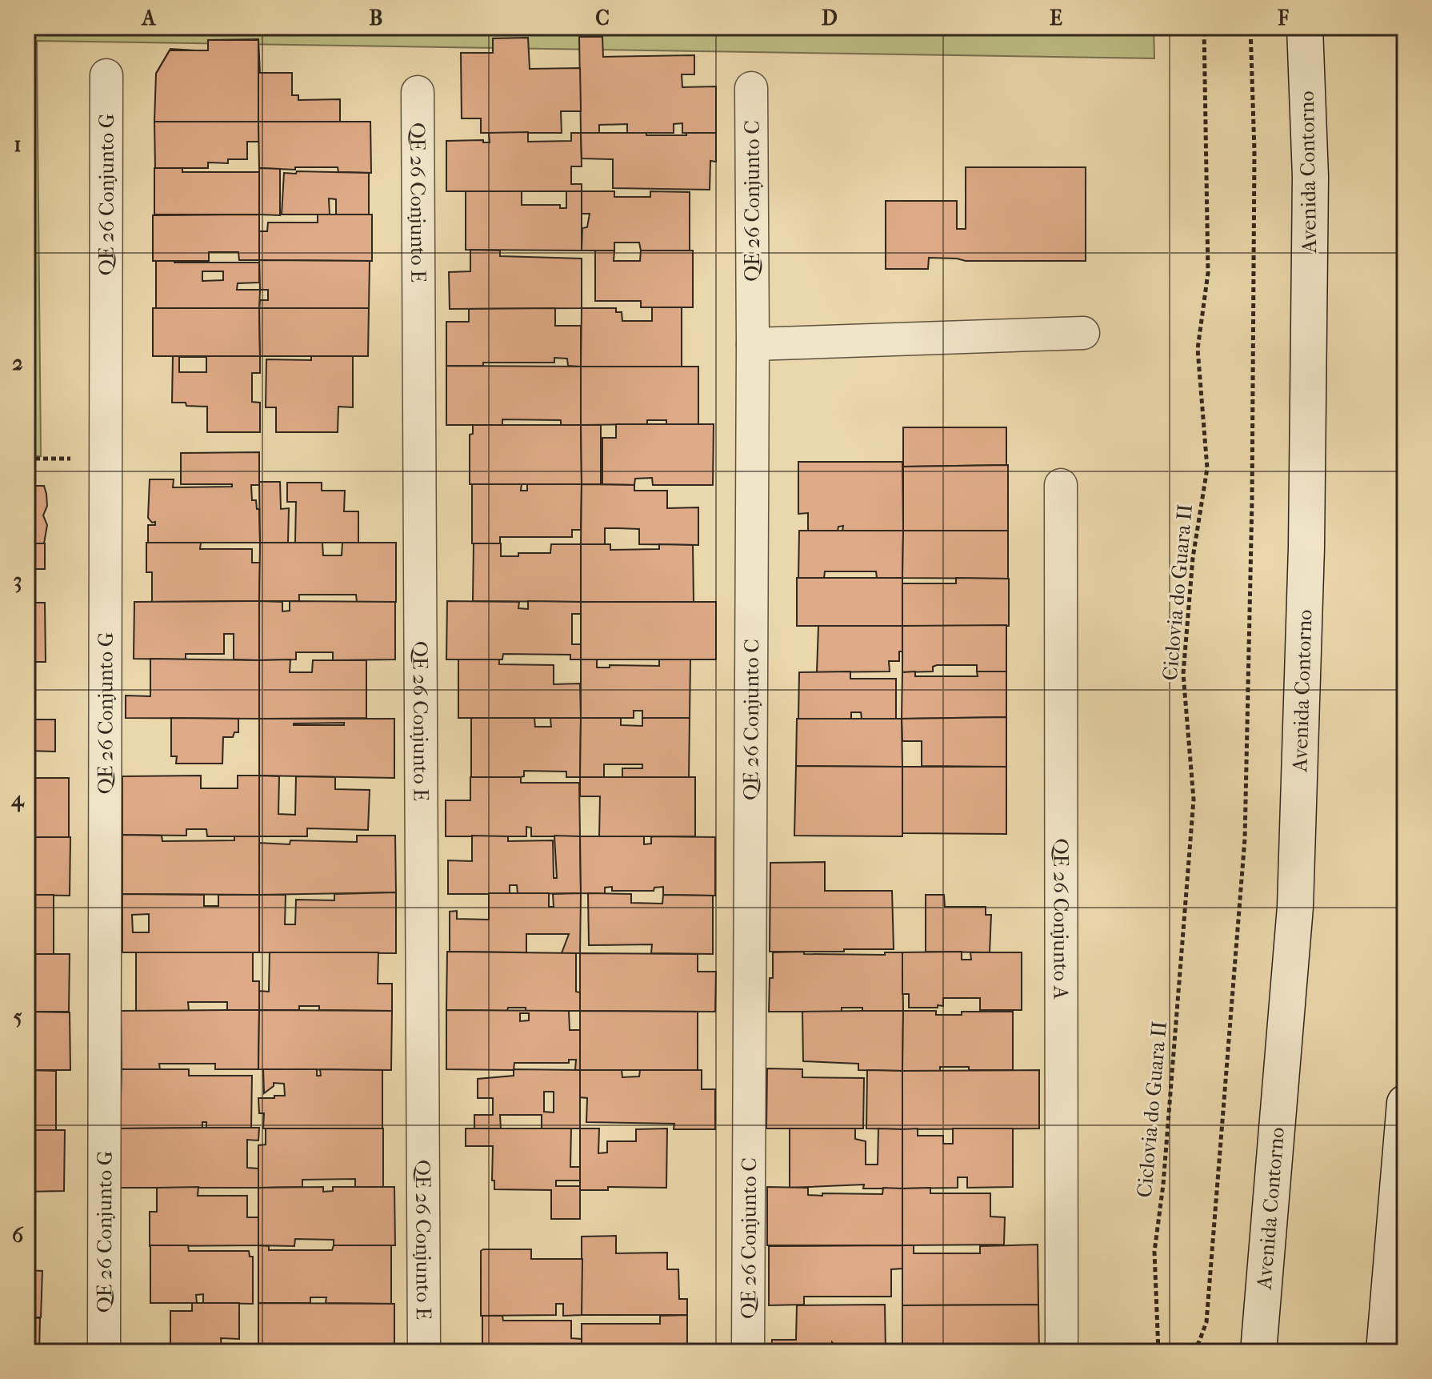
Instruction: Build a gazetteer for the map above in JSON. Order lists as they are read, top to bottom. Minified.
{"streets":{"main road":["Avenida Contorno"],"street":["QE 26 Conjunto G","QE 26 Conjunto C","QE 26 Conjunto E","QE 26 Conjunto A"],"path":["Ciclovia do Guara II"]},"grid":{"columns":["A","B","C","D","E","F"],"rows":["1","2","3","4","5","6"]}}
